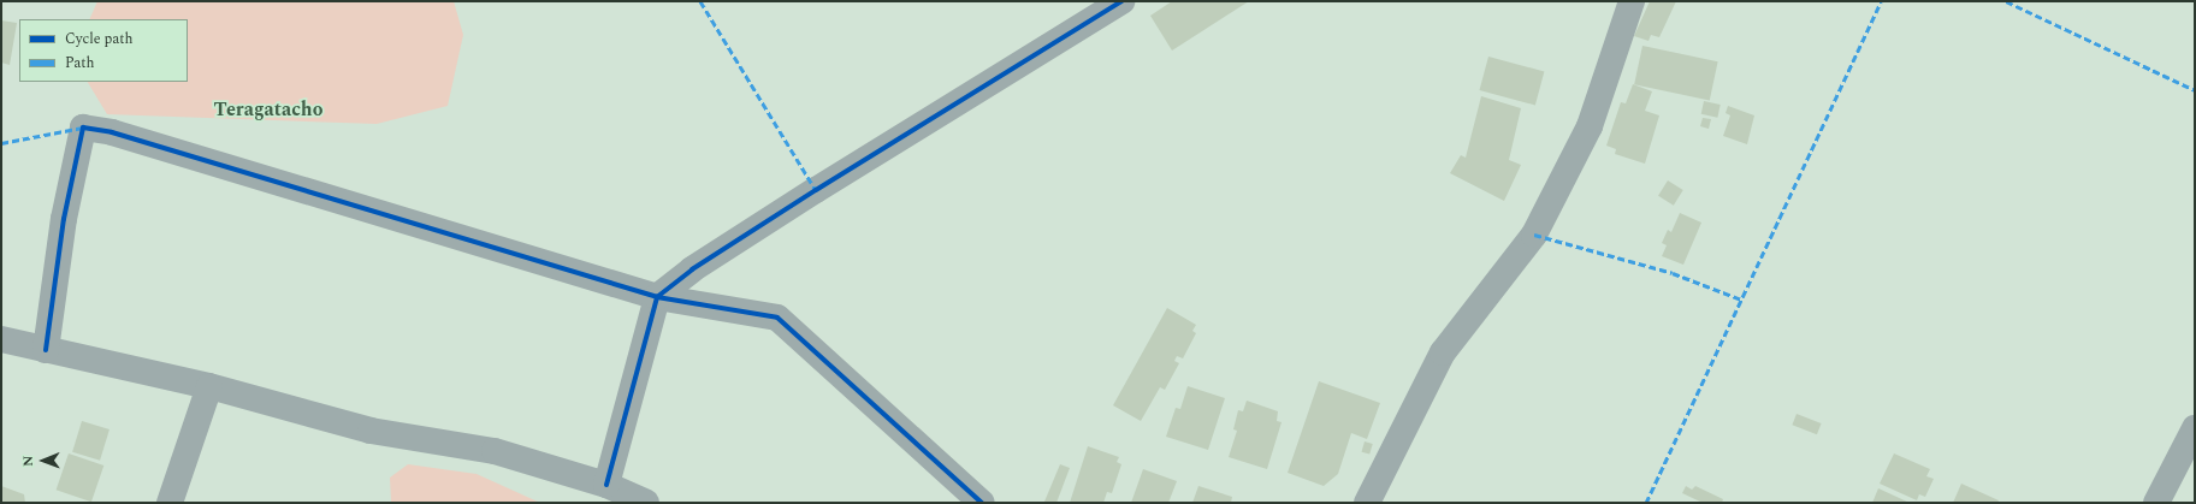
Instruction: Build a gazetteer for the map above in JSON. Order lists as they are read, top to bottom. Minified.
{"districts":["Teragatacho"],"legend":["Cycle path","Path"],"north":"left"}
